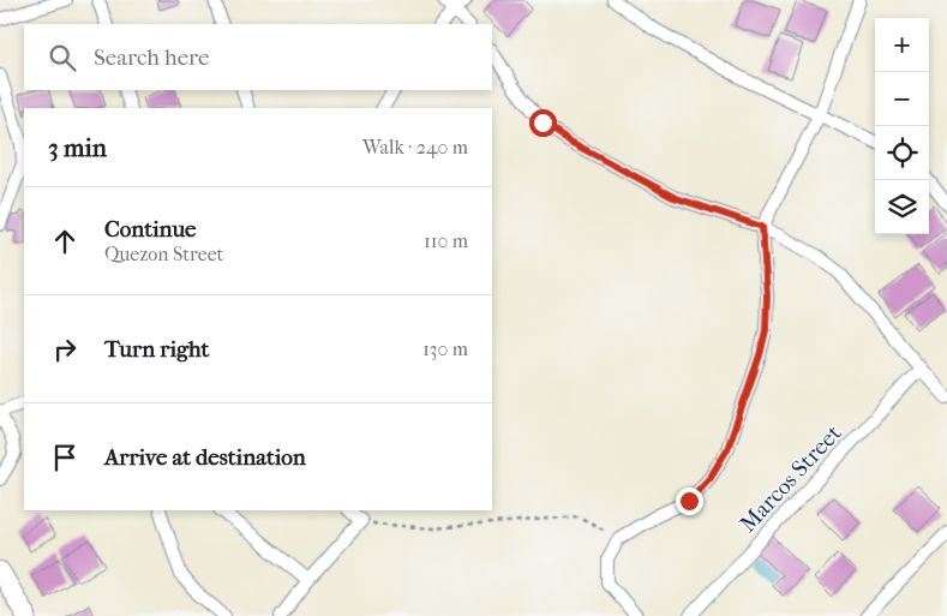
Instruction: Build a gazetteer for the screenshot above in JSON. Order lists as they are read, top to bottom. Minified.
{"streets":{"street":["Marcos Street"]},"page":{"map_buttons":["+","−"],"search":"Search here","heading":["3 min","Walk · 240 m"],"list":[["Continue","Quezon Street","110 m"],["Turn right","130 m"],"Arrive at destination"]}}
